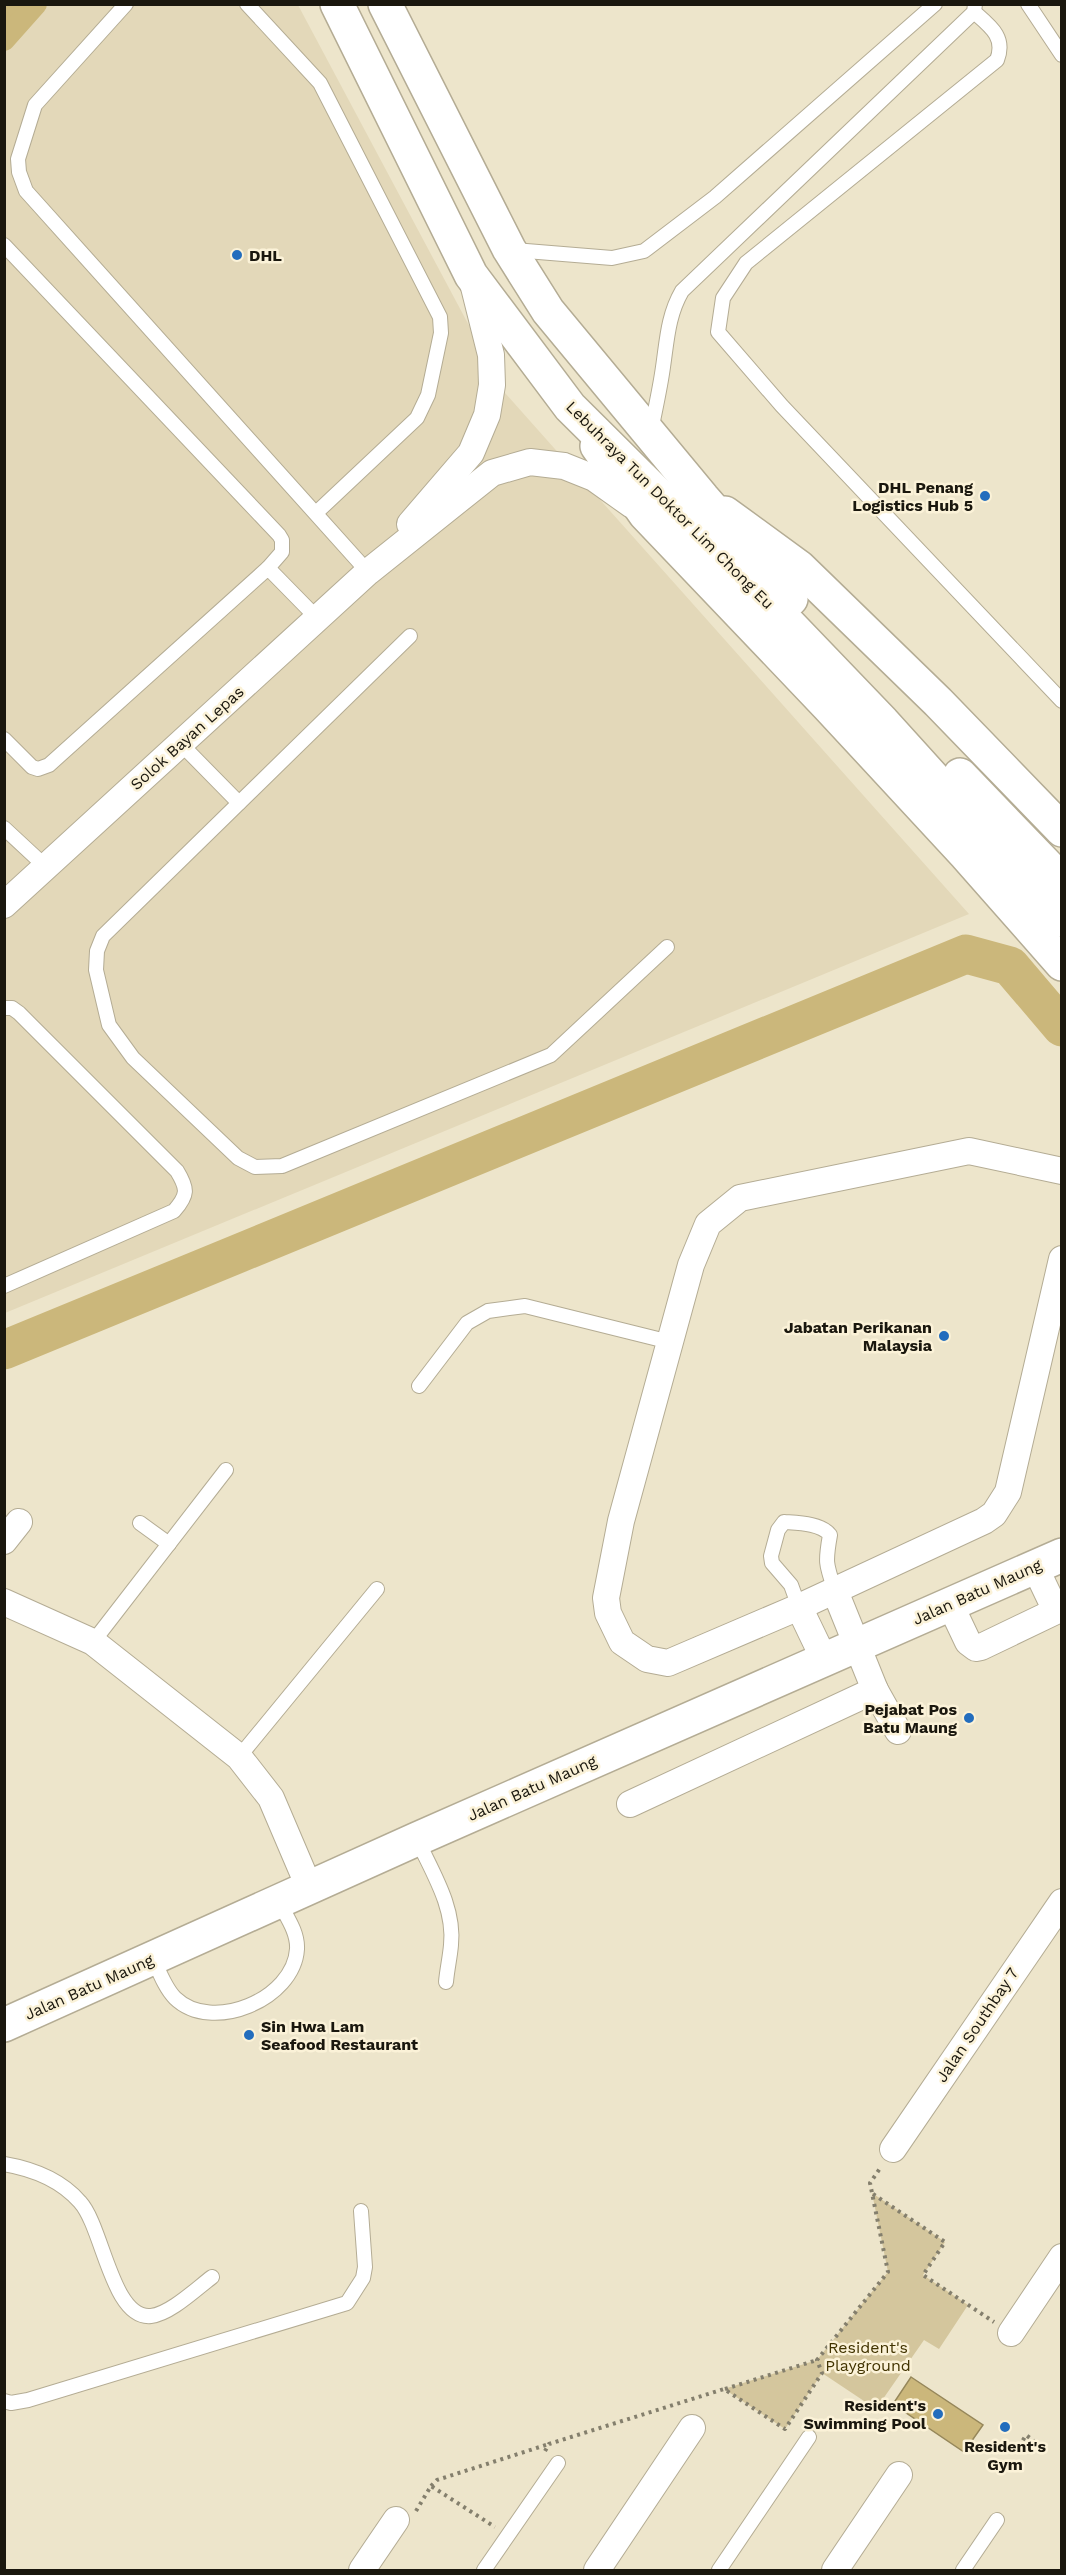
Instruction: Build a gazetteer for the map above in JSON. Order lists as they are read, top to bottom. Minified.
{"streets":{"main road":["Lebuhraya Tun Doktor Lim Chong Eu","Jalan Batu Maung"],"street":["Solok Bayan Lepas","Jalan Southbay 7"]},"crossings":[["Lebuhraya Tun Doktor Lim Chong Eu","Solok Bayan Lepas"]],"parks":["Resident's Playground"],"places":["DHL","DHL Penang Logistics Hub 5","Jabatan Perikanan Malaysia","Pejabat Pos Batu Maung","Sin Hwa Lam Seafood Restaurant","Resident's Swimming Pool","Resident's Gym"]}
